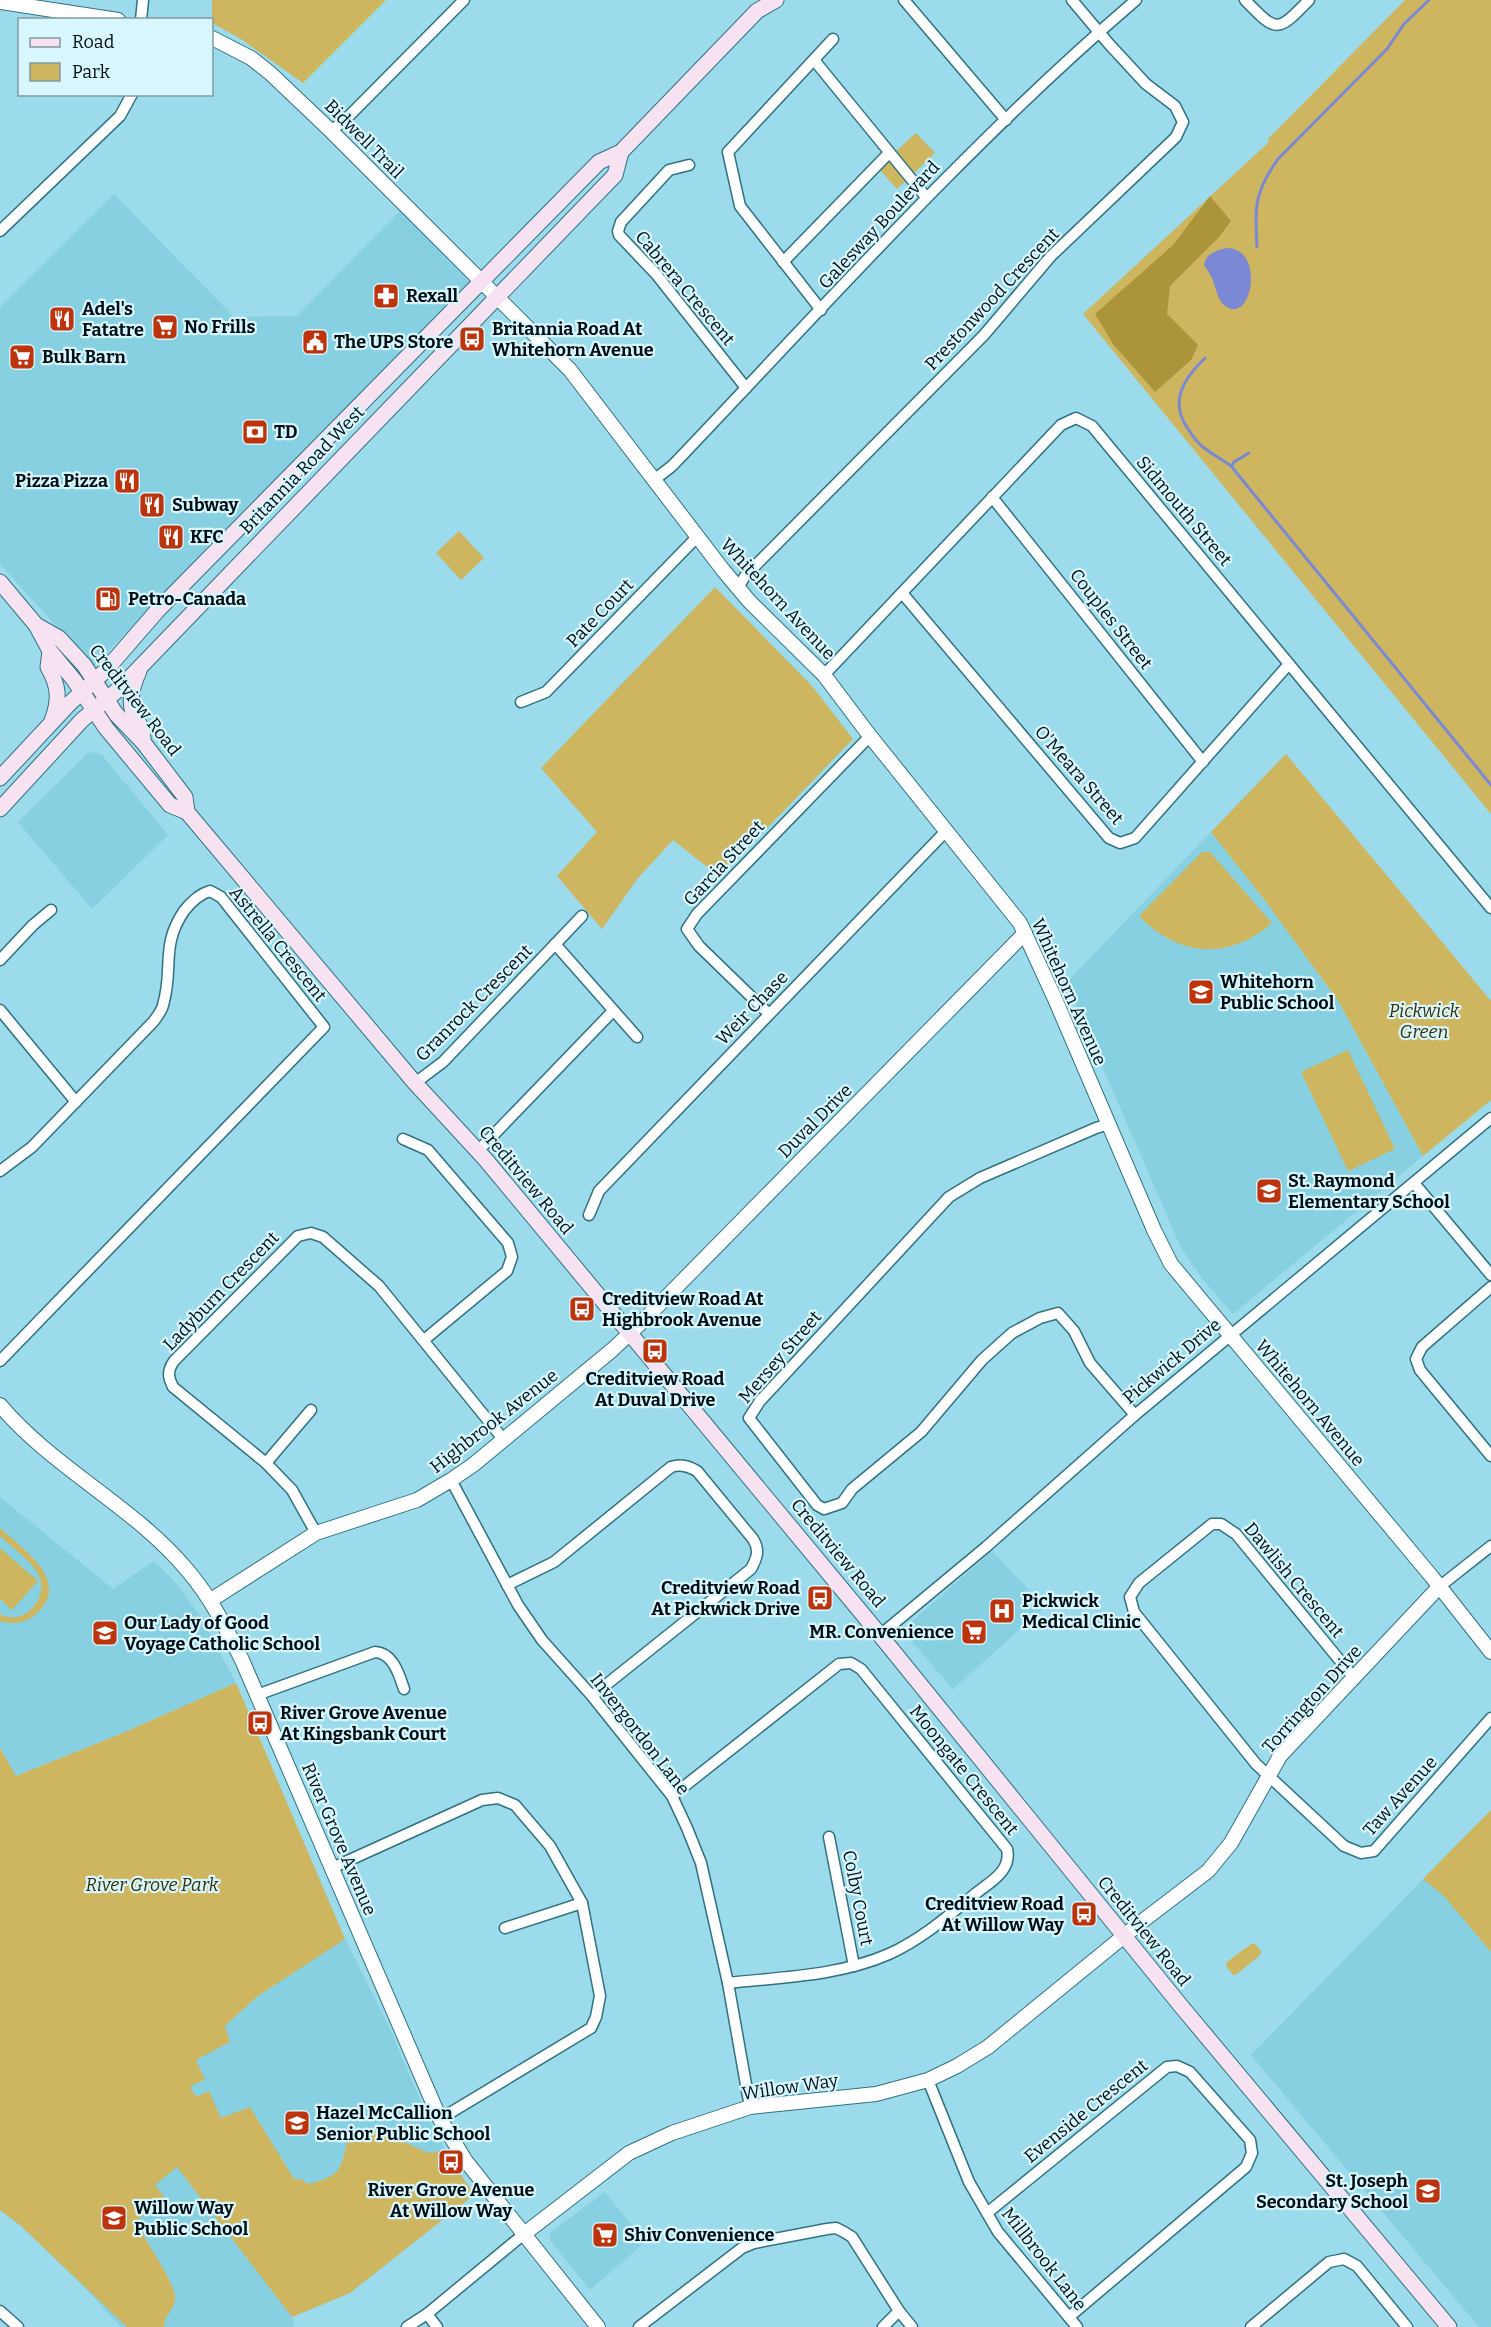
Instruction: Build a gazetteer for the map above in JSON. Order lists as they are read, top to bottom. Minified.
{"streets":{"main road":["Britannia Road West","Creditview Road"],"street":["Bidwell Trail","Galesway Boulevard","Cabrera Crescent","Prestonwood Crescent","Sidmouth Street","Whitehorn Avenue","Pate Court","Couples Street","O'Meara Street","Garcia Street","Astrella Crescent","Granrock Crescent","Weir Chase","Duval Drive","Ladyburn Crescent","Mersey Street","Pickwick Drive","Highbrook Avenue","Dawlish Crescent","Torrington Drive","Invergordon Lane","Moongate Crescent","Taw Avenue","River Grove Avenue","Colby Court","Willow Way","Evenside Crescent","Millbrook Lane"]},"crossings":[["Bidwell Trail","Britannia Road West"],["Bidwell Trail","Whitehorn Avenue"],["Galesway Boulevard","Cabrera Crescent"],["Galesway Boulevard","Prestonwood Crescent"],["Galesway Boulevard","Whitehorn Avenue"],["Prestonwood Crescent","Whitehorn Avenue"],["Britannia Road West","Whitehorn Avenue"],["Britannia Road West","Creditview Road"],["Sidmouth Street","Whitehorn Avenue"],["Sidmouth Street","Couples Street"],["Sidmouth Street","O'Meara Street"],["Whitehorn Avenue","Pate Court"],["Whitehorn Avenue","Garcia Street"],["Whitehorn Avenue","Weir Chase"],["Whitehorn Avenue","Duval Drive"],["Whitehorn Avenue","Mersey Street"],["Whitehorn Avenue","Pickwick Drive"],["Whitehorn Avenue","Torrington Drive"],["Couples Street","O'Meara Street"],["Creditview Road","Granrock Crescent"],["Creditview Road","Duval Drive"],["Creditview Road","Pickwick Drive"],["Creditview Road","Highbrook Avenue"],["Creditview Road","Torrington Drive"],["Creditview Road","Willow Way"],["Garcia Street","Weir Chase"],["Duval Drive","Highbrook Avenue"],["Ladyburn Crescent","Highbrook Avenue"],["Mersey Street","Pickwick Drive"],["Highbrook Avenue","Invergordon Lane"],["Highbrook Avenue","River Grove Avenue"],["Dawlish Crescent","Torrington Drive"],["Dawlish Crescent","Taw Avenue"],["Torrington Drive","Taw Avenue"],["Torrington Drive","Willow Way"],["Invergordon Lane","Moongate Crescent"],["Invergordon Lane","Willow Way"],["Moongate Crescent","Colby Court"],["River Grove Avenue","Willow Way"],["Willow Way","Millbrook Lane"],["Evenside Crescent","Millbrook Lane"]],"parks":["Pickwick Green","River Grove Park"],"places":{"pharmacy":["Rexall"],"restaurant":["Adel's Fatatre","Pizza Pizza","Subway","KFC"],"supermarket":["No Frills","Bulk Barn","MR. Convenience","Shiv Convenience"],"bus stop":["Britannia Road At Whitehorn Avenue","Creditview Road At Highbrook Avenue","Creditview Road At Duval Drive","Creditview Road At Pickwick Drive","River Grove Avenue At Kingsbank Court","Creditview Road At Willow Way","River Grove Avenue At Willow Way"],"public building":["The UPS Store"],"bank":["TD"],"fuel station":["Petro-Canada"],"school or university":["Whitehorn Public School","St. Raymond Elementary School","Our Lady of Good Voyage Catholic School","Hazel McCallion Senior Public School","St. Joseph Secondary School","Willow Way Public School"],"hospital":["Pickwick Medical Clinic"]},"legend":["Road","Park"]}
